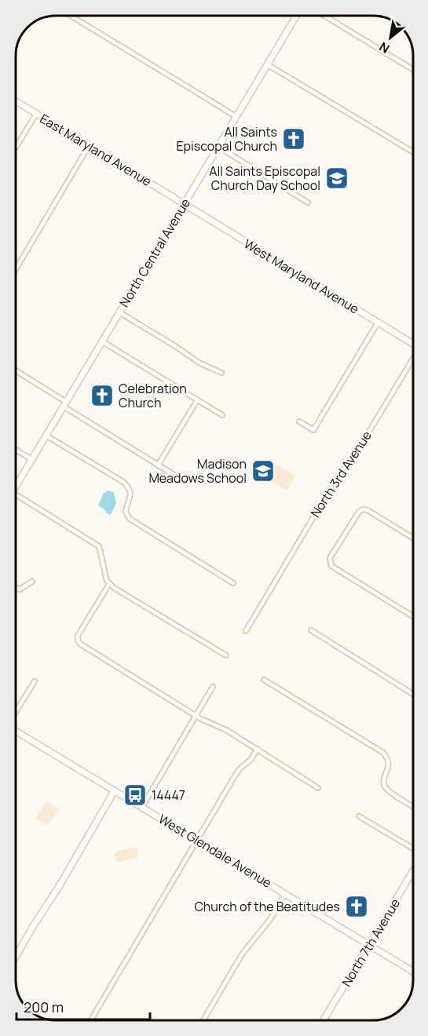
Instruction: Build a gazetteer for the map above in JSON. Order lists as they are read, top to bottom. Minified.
{"streets":{"main road":["East Maryland Avenue","North Central Avenue","West Maryland Avenue","West Glendale Avenue","North 7th Avenue"],"street":["North 3rd Avenue"]},"crossings":[["East Maryland Avenue","North Central Avenue"],["East Maryland Avenue","West Maryland Avenue"],["North Central Avenue","West Maryland Avenue"],["West Glendale Avenue","North 7th Avenue"]],"places":{"church":["All Saints Episcopal Church","Celebration Church","Church of the Beatitudes"],"school or university":["All Saints Episcopal Church Day School","Madison Meadows School"],"bus stop":["14447"]},"scale_bar":"200 m","north":"bottom left"}
